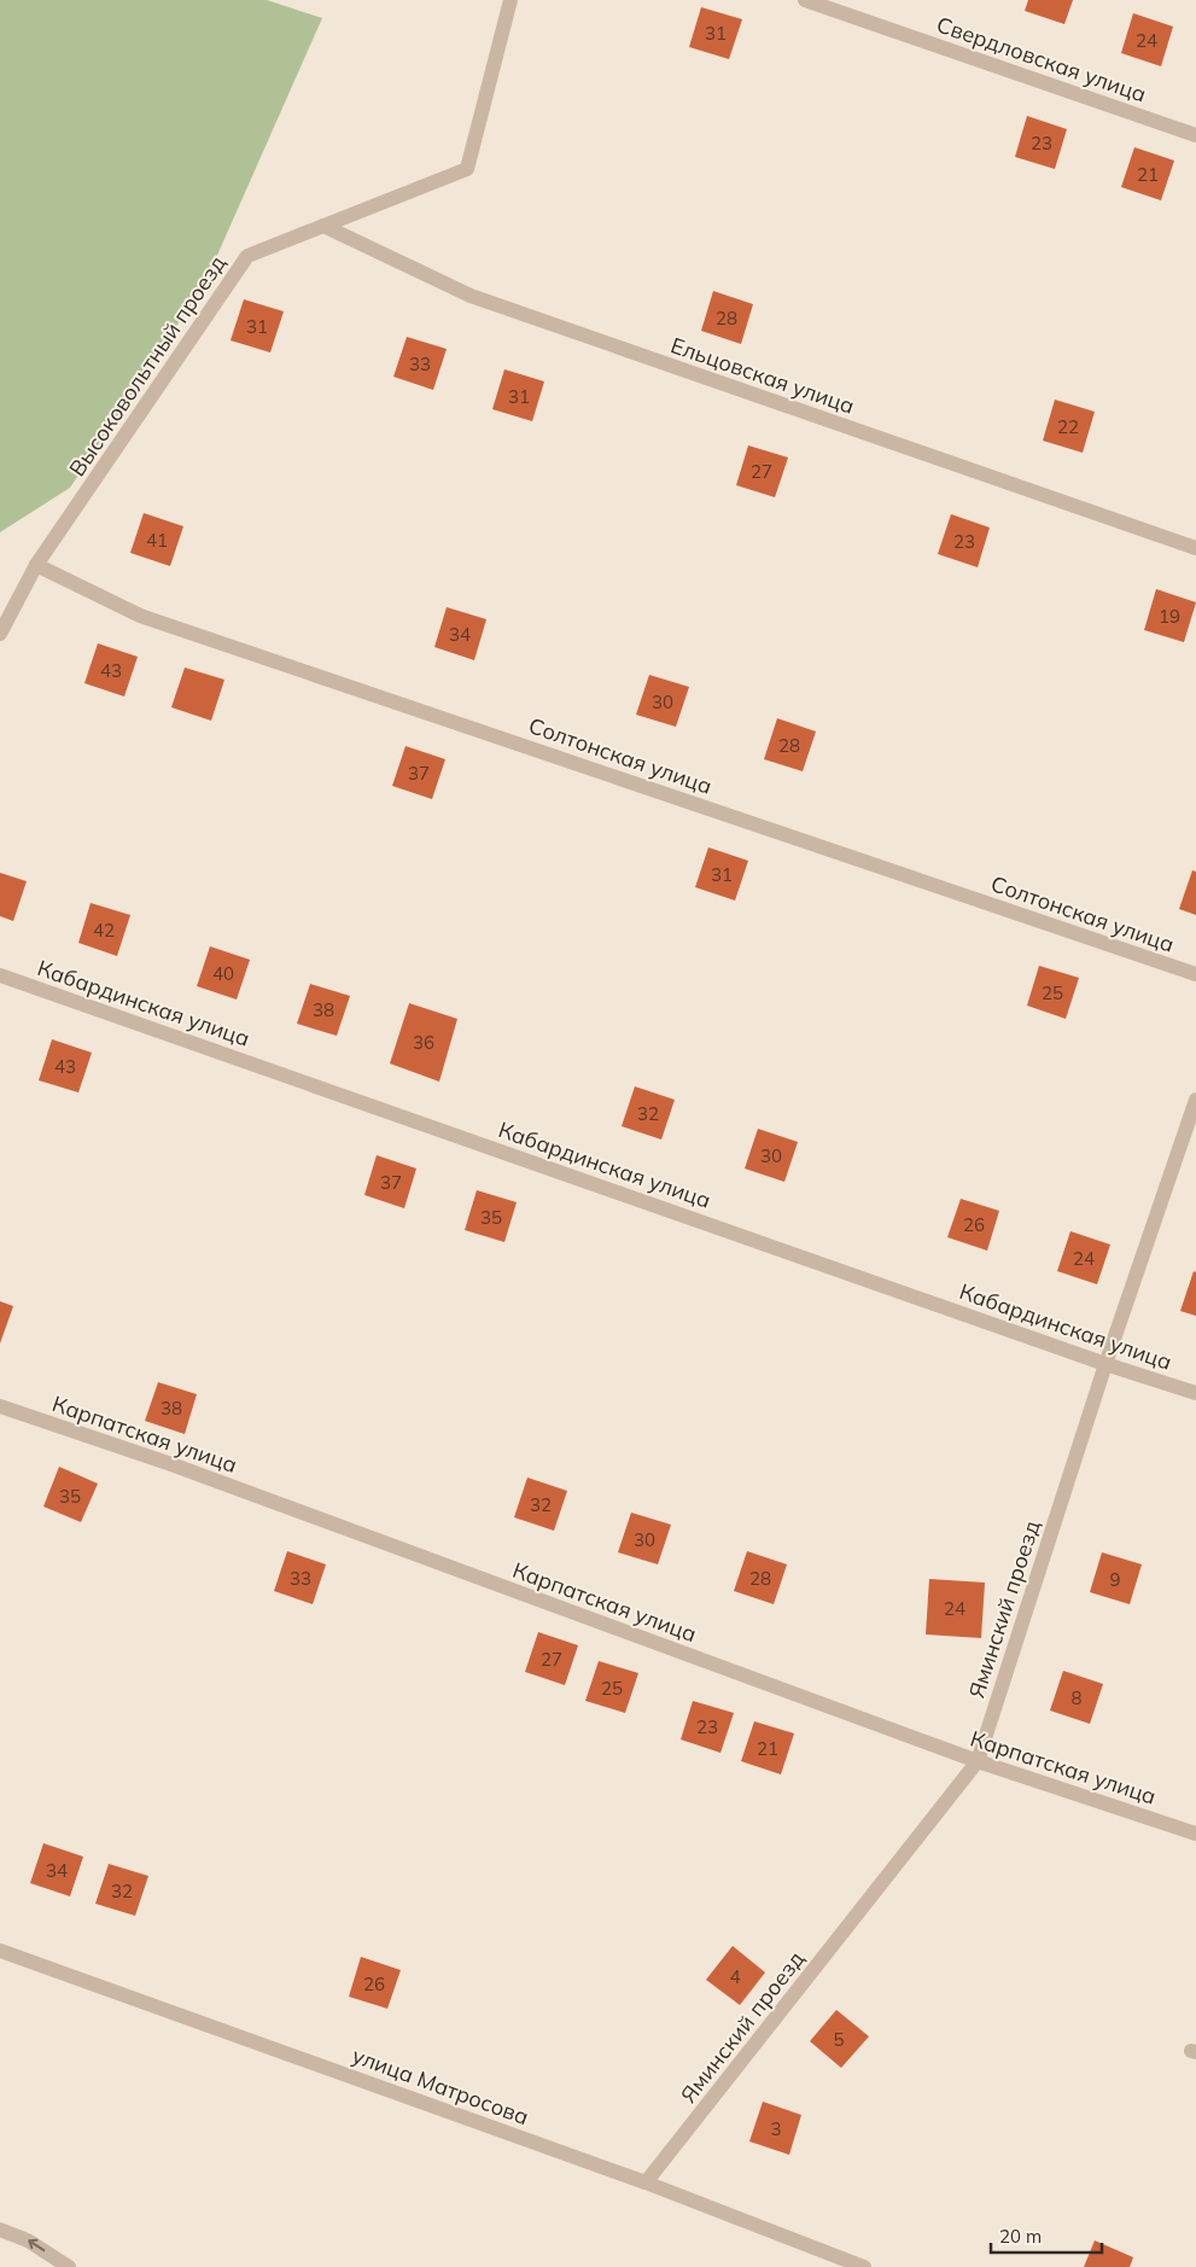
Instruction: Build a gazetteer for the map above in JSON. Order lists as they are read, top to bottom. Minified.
{"streets":{"street":["Свердловская улица","Высоковольтный проезд","Ельцовская улица","Солтонская улица","Кабардинская улица","Карпатская улица","Яминский проезд","улица Матросова"]},"crossings":[["Высоковольтный проезд","Ельцовская улица"],["Высоковольтный проезд","Солтонская улица"],["Кабардинская улица","Яминский проезд"],["Карпатская улица","Яминский проезд"],["Яминский проезд","улица Матросова"]],"house_numbers":["31","24","23","21","28","31","33","31","22","27","41","23","19","34","43","30","28","37","31","42","40","25","38","36","43","32","30","37","35","26","24","38","35","32","30","33","28","9","24","27","25","8","23","21","34","32","4","26","5","3"],"scale_bar":"20 m"}
